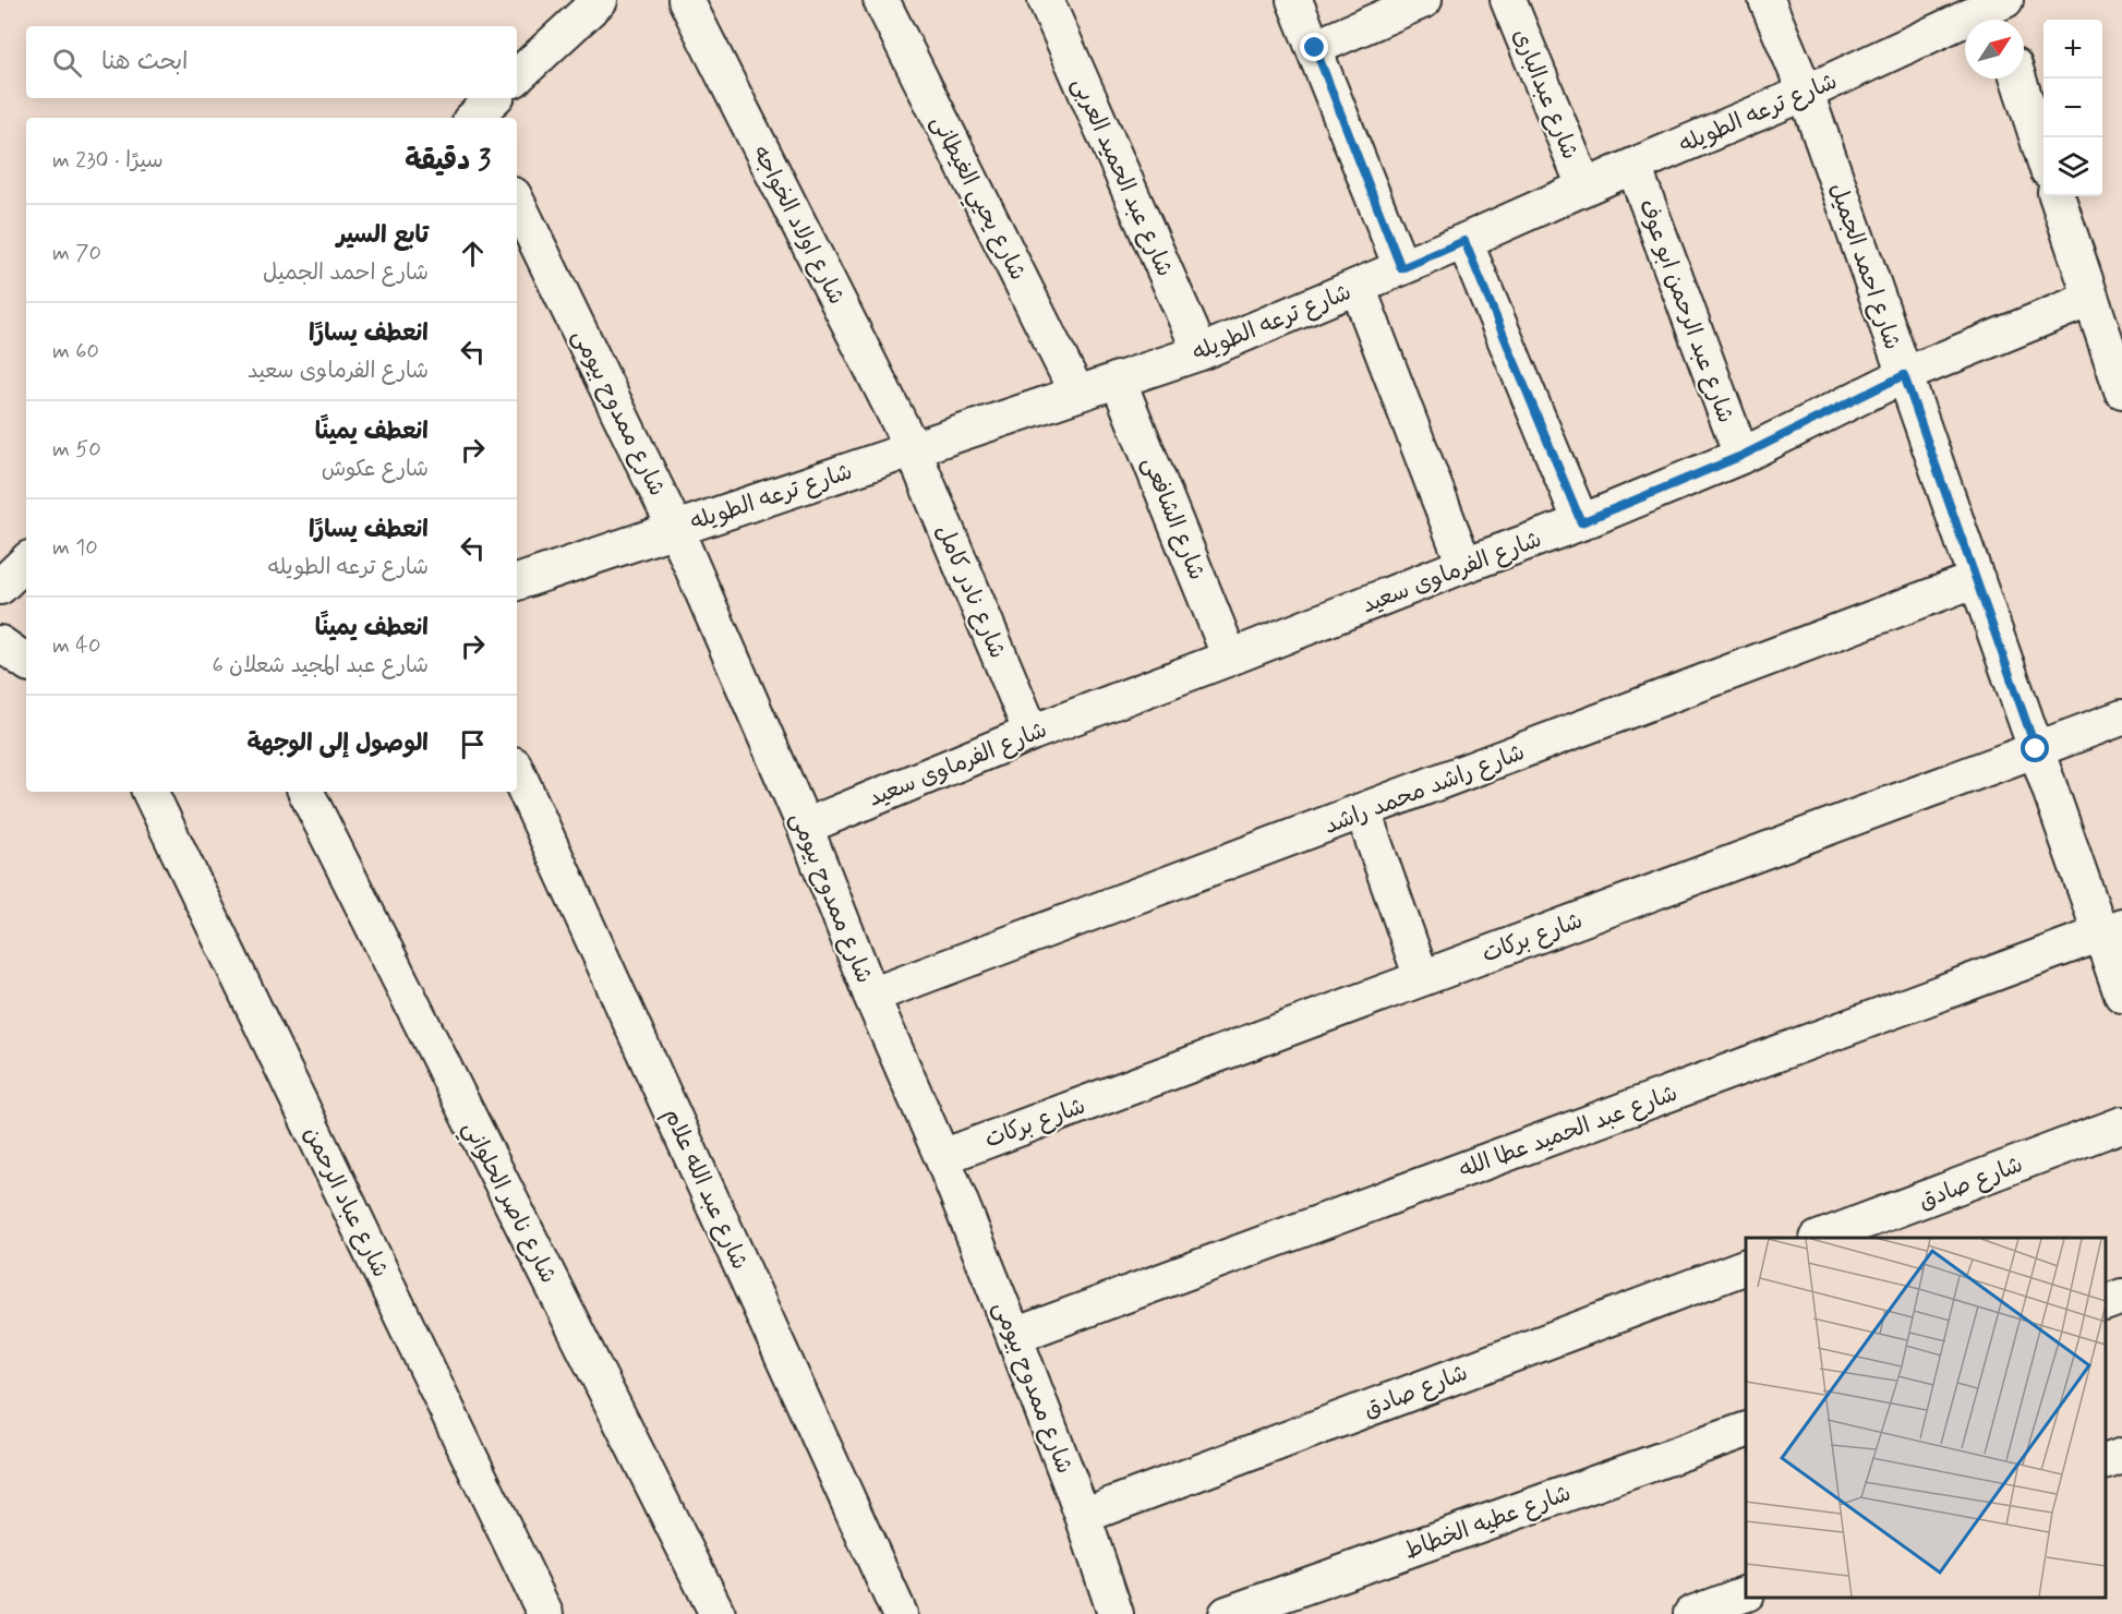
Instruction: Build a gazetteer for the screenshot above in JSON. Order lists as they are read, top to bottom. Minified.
{"streets":{"street":["شارع عبدالبارى","شارع ترعه الطويله","شارع عبد الحميد العربى","شارع يحيي الغيطانى","شارع اولاد الخواجه","شارع احمد الجميل","شارع عبد الرحمن ابو عوف","شارع ممدوح بيومى","شارع الشافعى","شارع الفرماوى سعيد","شارع نادر كامل","شارع راشد محمد راشد","شارع بركات","شارع عبد الحميد عطا الله","شارع صادق","شارع عبد الله علام","شارع عباد الرحمن","شارع ناصر الحلواني","شارع عطيه الخطاط"]},"crossings":[["شارع عبدالبارى","شارع ترعه الطويله"],["شارع ترعه الطويله","شارع عبد الحميد العربى"],["شارع ترعه الطويله","شارع يحيي الغيطانى"],["شارع ترعه الطويله","شارع اولاد الخواجه"],["شارع ترعه الطويله","شارع احمد الجميل"],["شارع ترعه الطويله","شارع عبد الرحمن ابو عوف"],["شارع ترعه الطويله","شارع ممدوح بيومى"],["شارع ترعه الطويله","شارع الشافعى"],["شارع ترعه الطويله","شارع نادر كامل"],["شارع اولاد الخواجه","شارع نادر كامل"],["شارع احمد الجميل","شارع الفرماوى سعيد"],["شارع احمد الجميل","شارع راشد محمد راشد"],["شارع احمد الجميل","شارع بركات"],["شارع احمد الجميل","شارع عبد الحميد عطا الله"],["شارع عبد الرحمن ابو عوف","شارع الفرماوى سعيد"],["شارع ممدوح بيومى","شارع الفرماوى سعيد"],["شارع ممدوح بيومى","شارع راشد محمد راشد"],["شارع ممدوح بيومى","شارع بركات"],["شارع ممدوح بيومى","شارع عبد الحميد عطا الله"],["شارع ممدوح بيومى","شارع صادق"],["شارع الشافعى","شارع الفرماوى سعيد"],["شارع الفرماوى سعيد","شارع نادر كامل"]],"north":"top right","page":{"map_buttons":["+","−"],"search":"ابحث هنا","heading":["3 دقيقة","سيرًا · 230 m"],"list":[["تابع السير","شارع احمد الجميل","70 m"],["انعطف يسارًا","شارع الفرماوى سعيد","60 m"],["انعطف يمينًا","شارع عكوش","50 m"],["انعطف يسارًا","شارع ترعه الطويله","10 m"],["انعطف يمينًا","شارع عبد المجيد شعلان 6","40 m"],"الوصول إلى الوجهة"]}}
